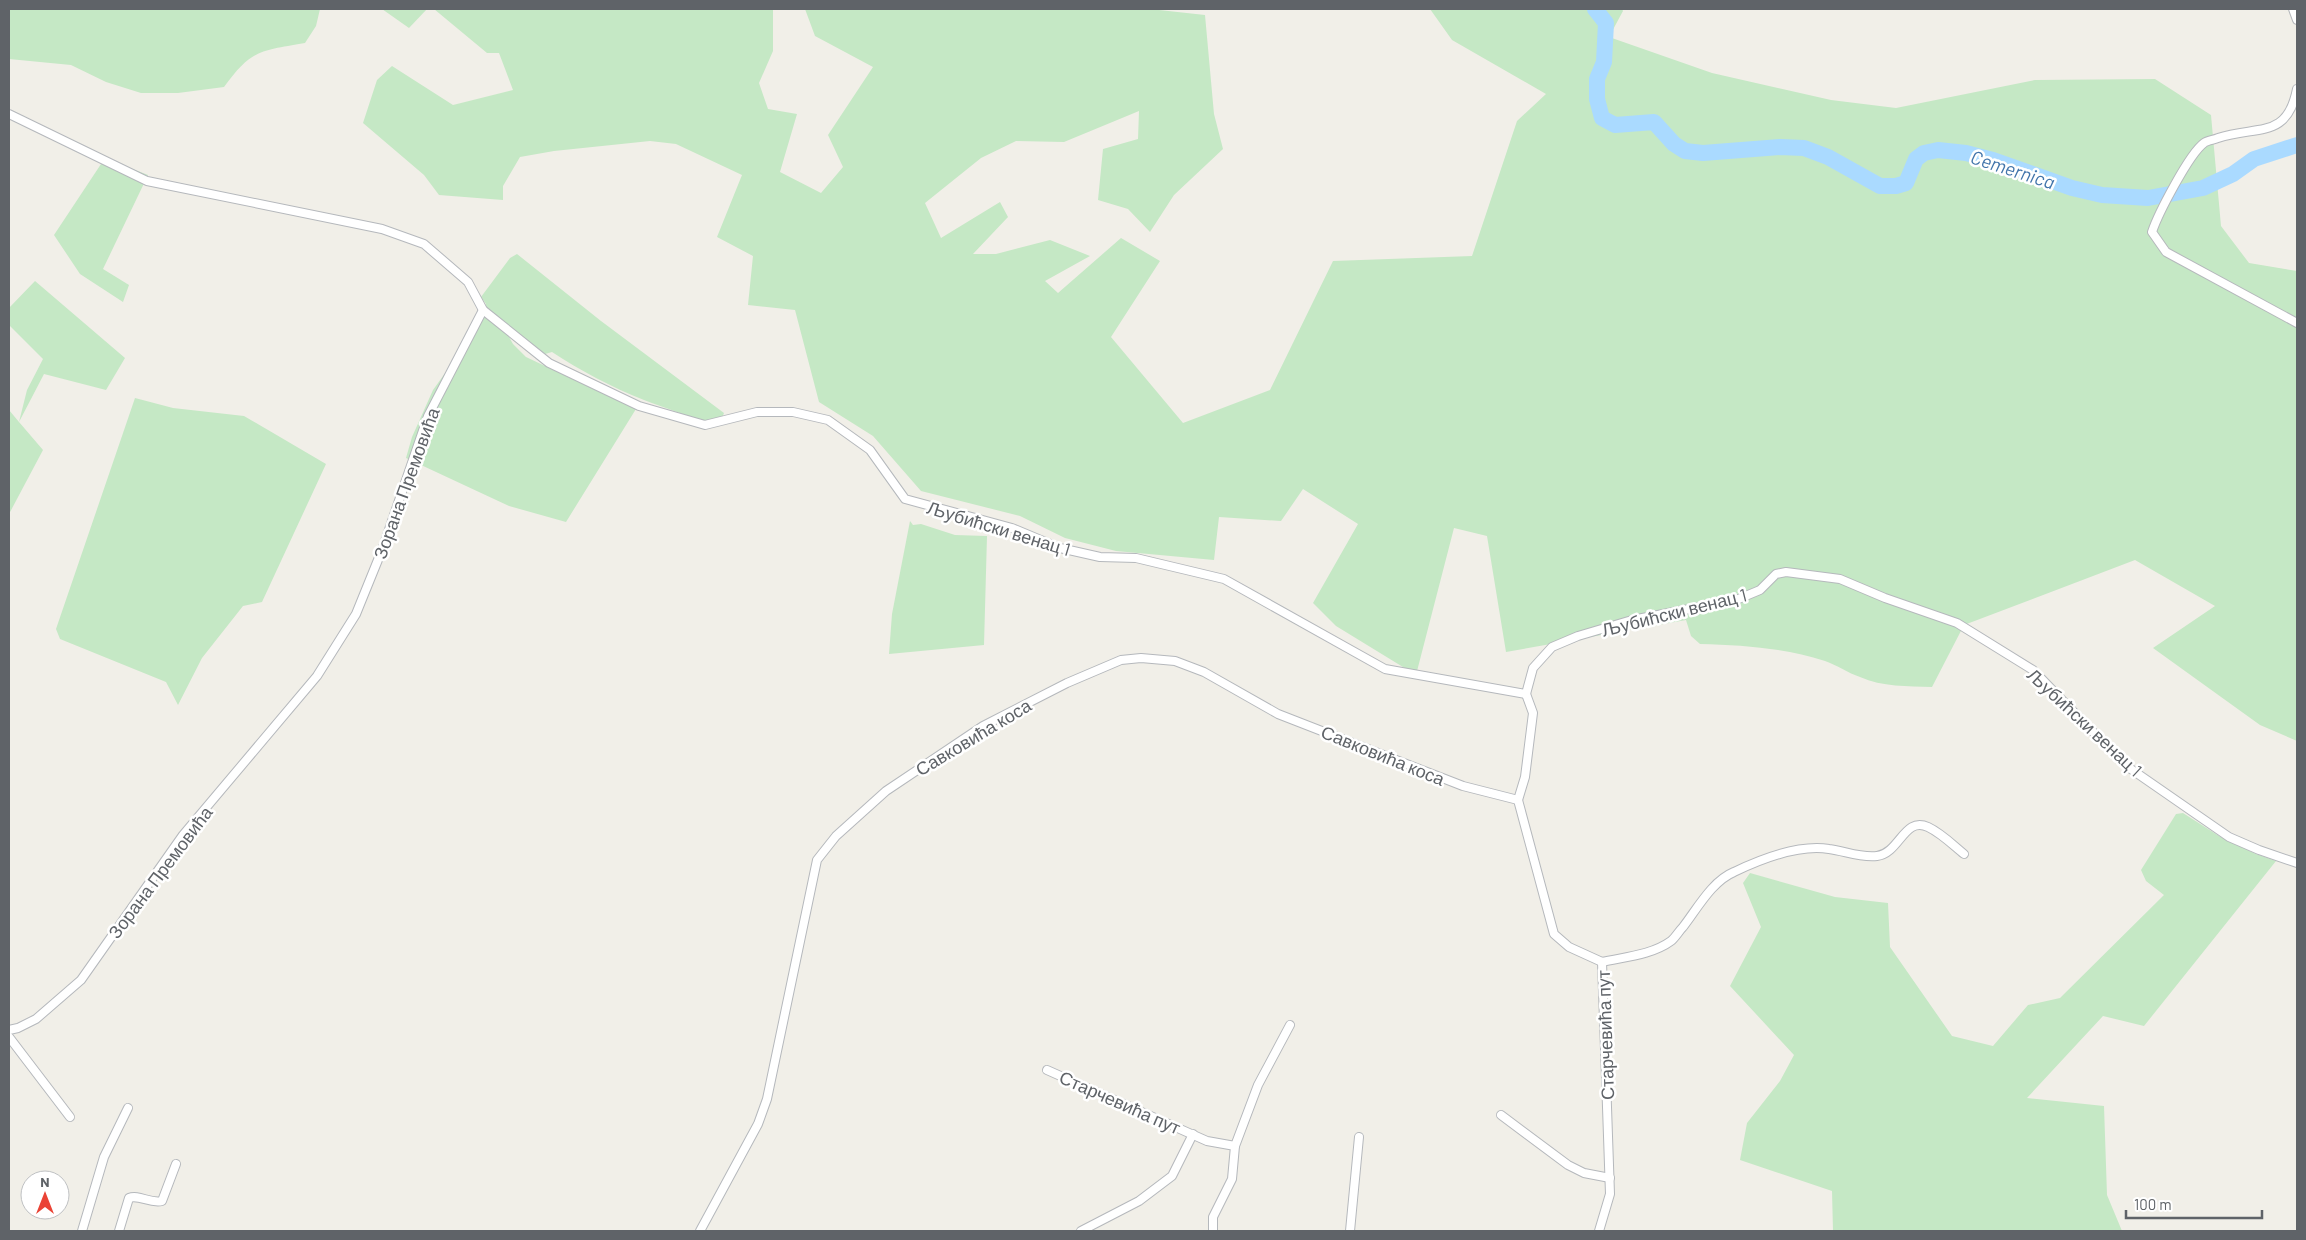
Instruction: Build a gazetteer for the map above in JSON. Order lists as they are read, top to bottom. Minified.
{"streets":{"street":["Зорана Премовића","Љубићски венац 1","Савковића коса","Старчевића пут"]},"crossings":[["Зорана Премовића","Љубићски венац 1"]],"water":["Cemernica"],"scale_bar":"100 m","north":"top"}
